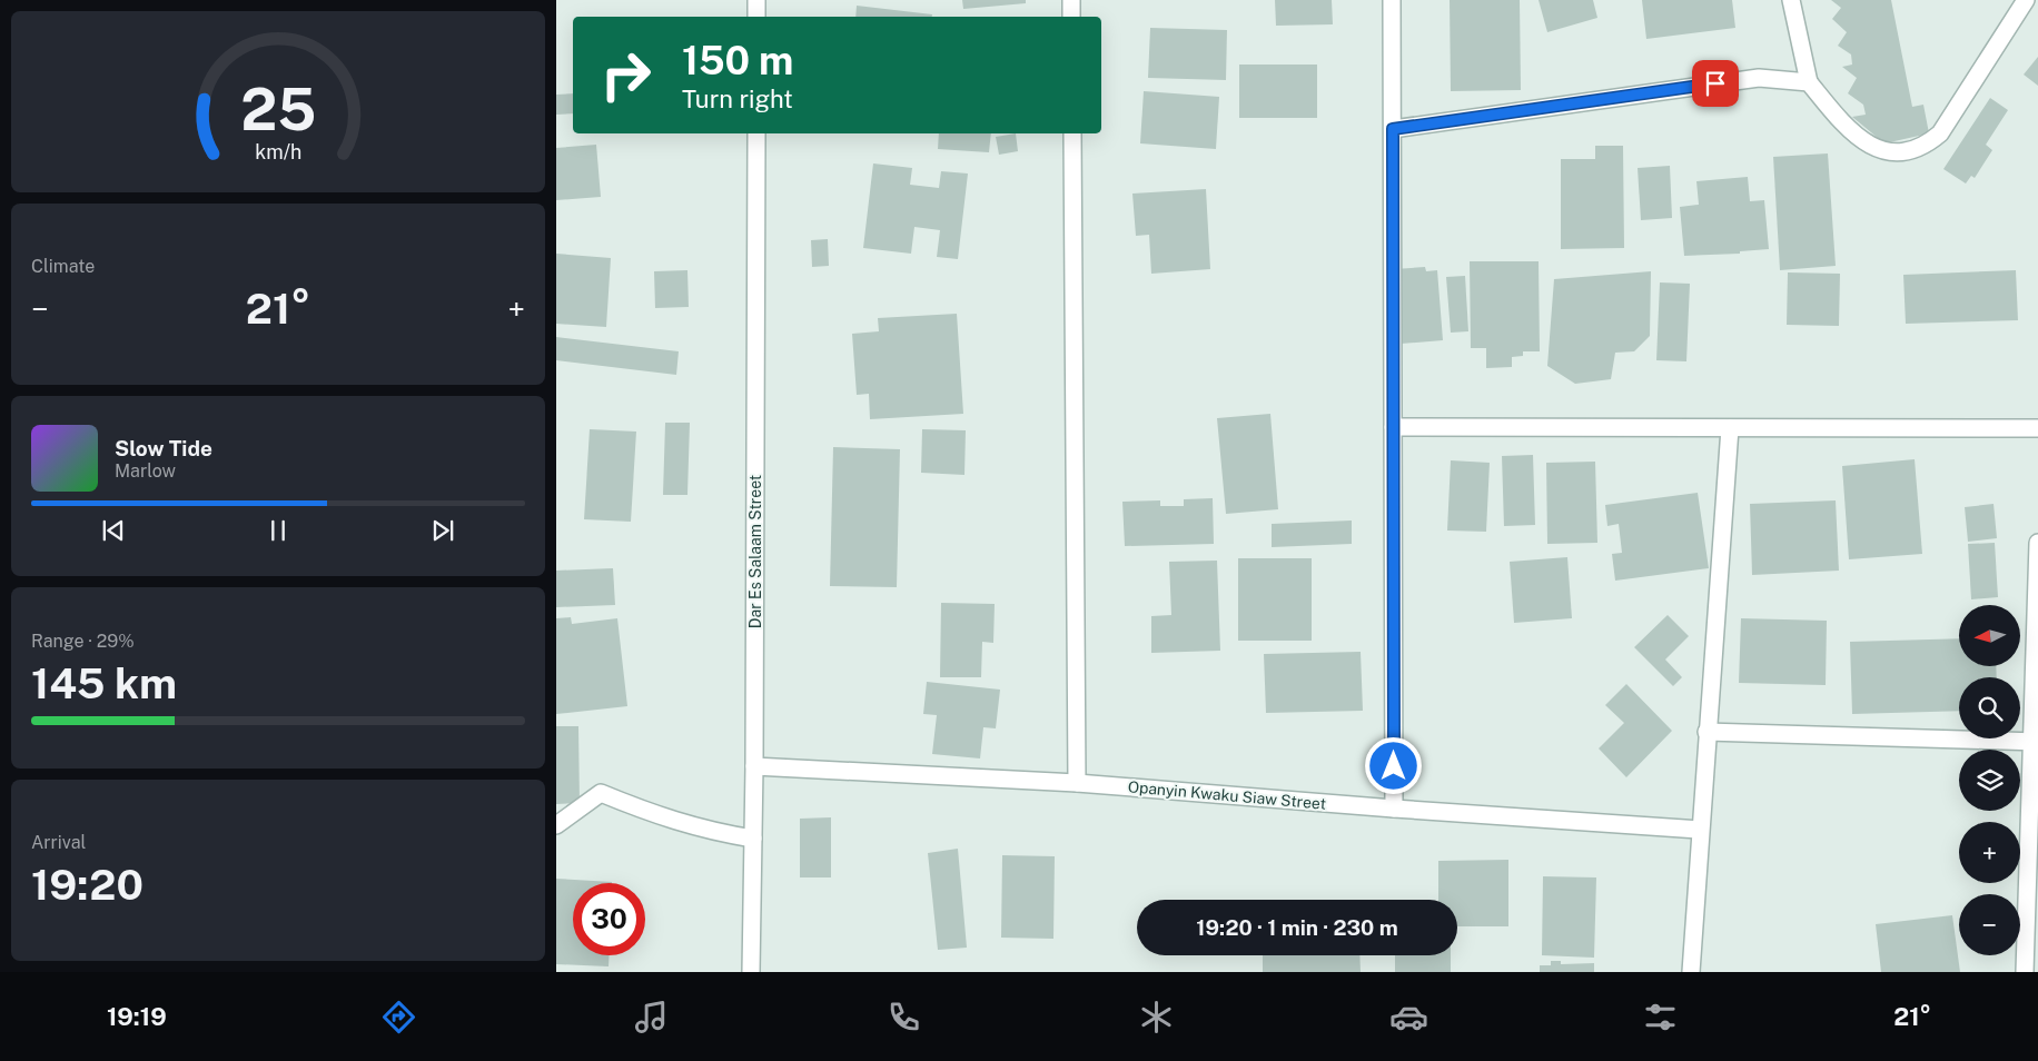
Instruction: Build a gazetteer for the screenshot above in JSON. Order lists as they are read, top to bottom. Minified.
{"streets":{"street":["Dar Es Salaam Street","Opanyin Kwaku Siaw Street"]},"crossings":[["Dar Es Salaam Street","Opanyin Kwaku Siaw Street"]],"north":"left","page":{"turn":["150 m","Turn right"],"tile":["Climate",["Range · 29%","145 km"],["Arrival","19:20"]],"heat":["−","21°","+"],"song":["Slow Tide","Marlow"],"map_buttons":["+","−"],"limit":"30","trip":"19:20 · 1 min · 230 m","tabs":["19:19","21°"],"gauge":["25","km/h"]}}
